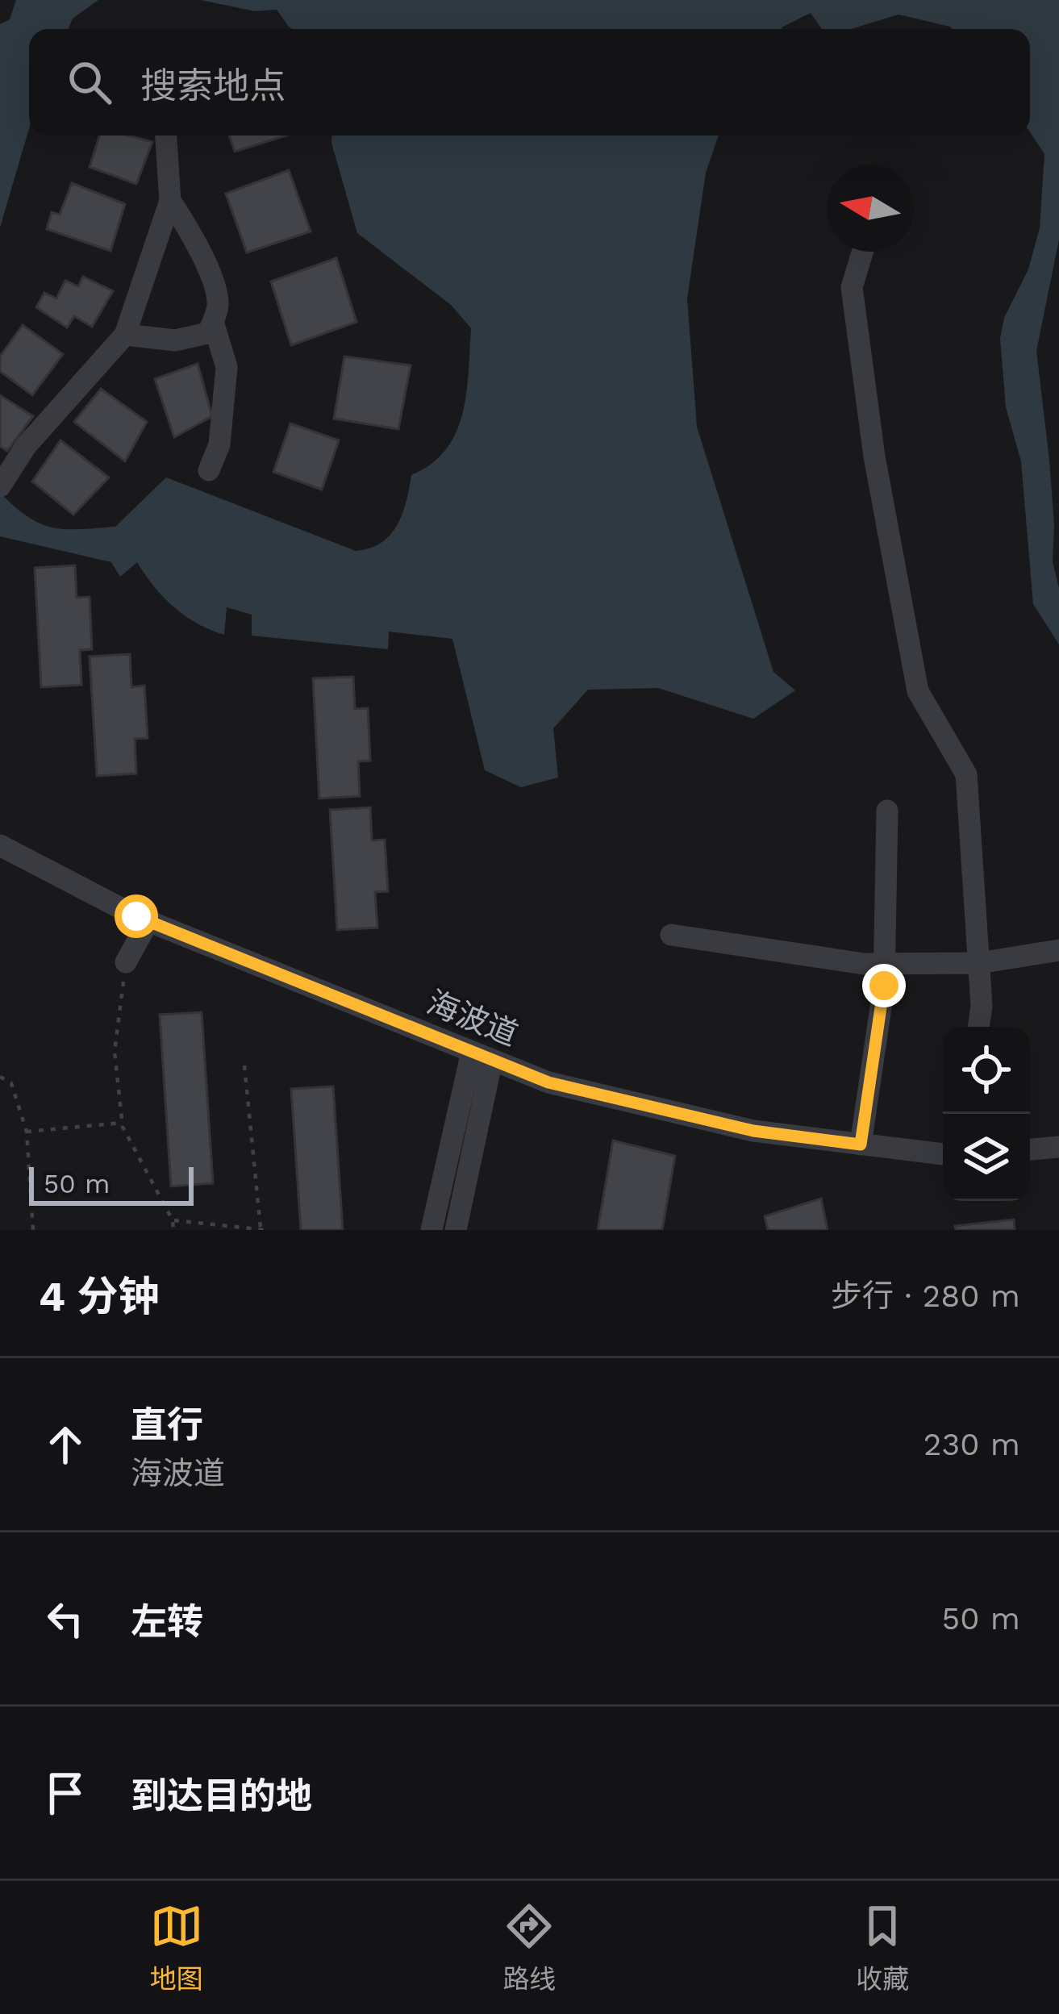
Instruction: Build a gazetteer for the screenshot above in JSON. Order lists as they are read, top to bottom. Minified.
{"streets":{"street":["海波道"]},"scale_bar":"50 m","north":"left","page":{"search":"搜索地点","scale":"50 m","heading":["4 分钟","步行 · 280 m"],"list":[["直行","海波道","230 m"],["左转","50 m"],"到达目的地"],"nav":["地图","路线","收藏"]}}
